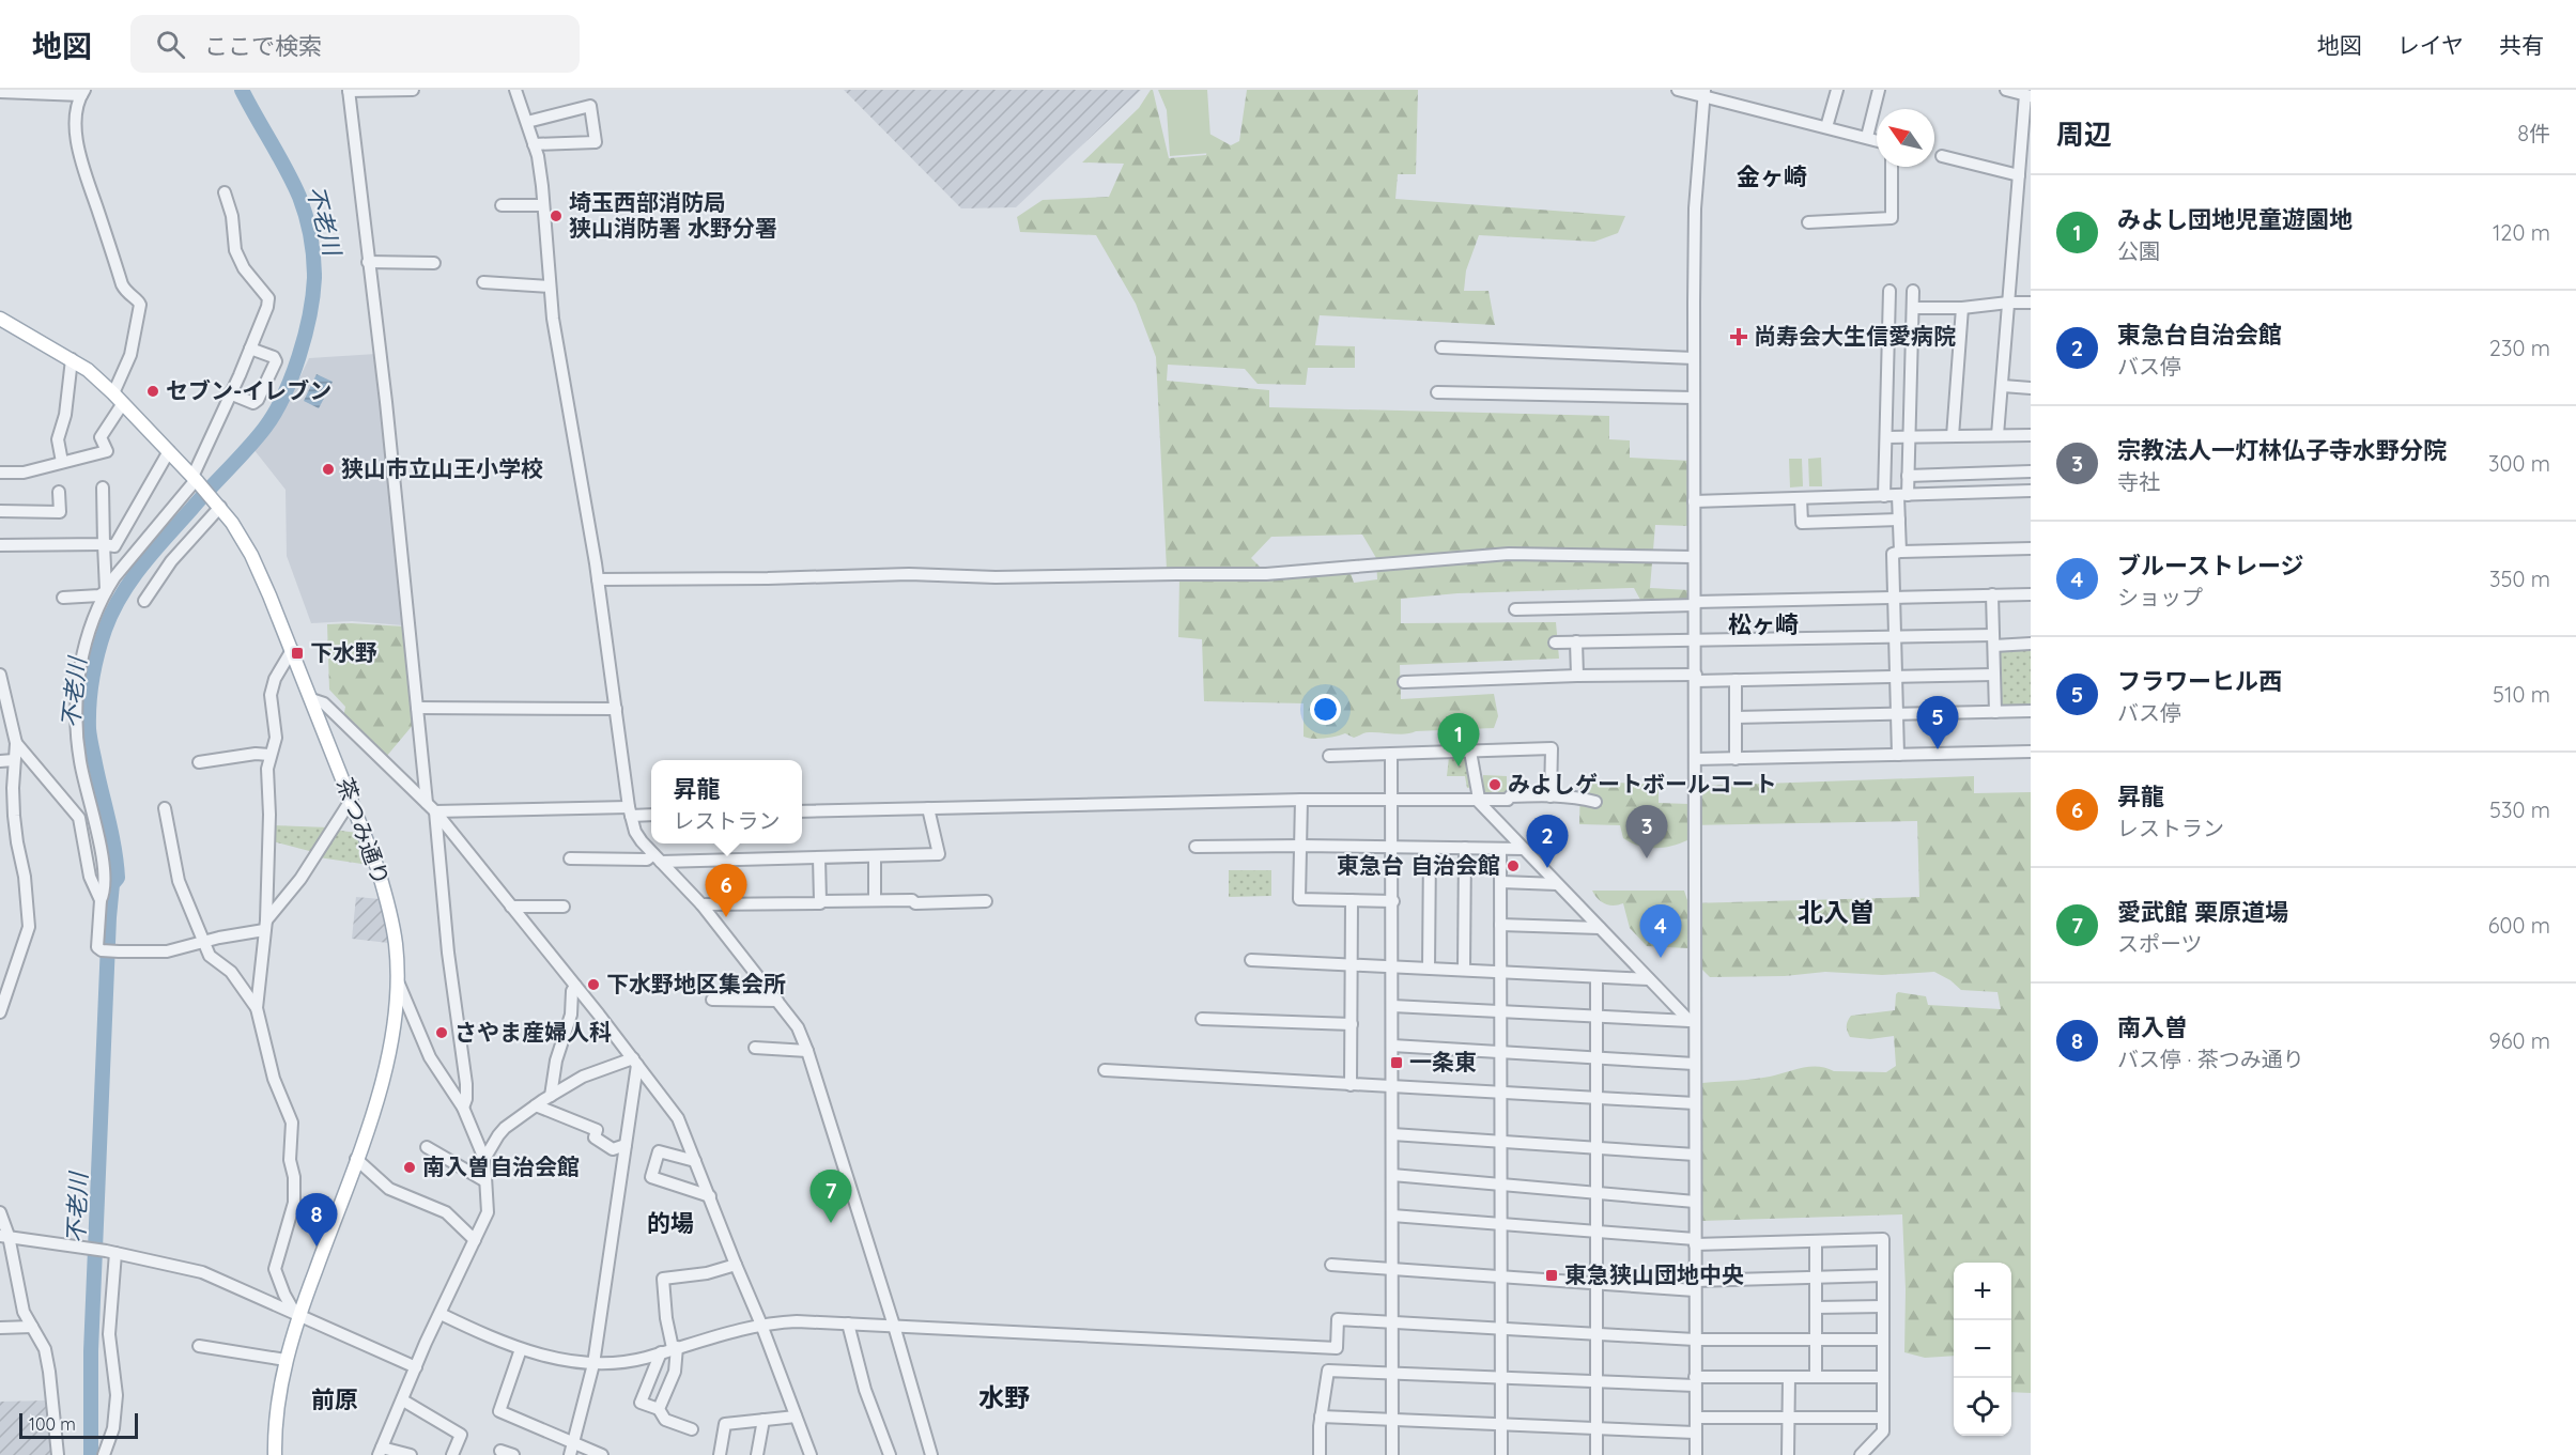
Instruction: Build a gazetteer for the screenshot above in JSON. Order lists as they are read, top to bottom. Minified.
{"streets":{"main road":["茶つみ通り"]},"districts":["金ヶ崎","松ヶ崎","北入曽","的場","水野","前原"],"water":["不老川"],"places":{"other":["埼玉西部消防局 狭山消防署 水野分署","セブン-イレブン","狭山市立山王小学校","みよしゲートボールコート","東急台 自治会館","下水野地区集会所","さやま産婦人科","南入曽自治会館"],"health":["尚寿会大生信愛病院"],"transit":["下水野","一条東","東急狭山団地中央"]},"scale_bar":"100 m","north":"top left","page":{"header":"地図","search":"ここで検索","nav":["地図","レイヤ","共有"],"heading":["周辺","8件"],"list":[{"mark":"1","name":"みよし団地児童遊園地","note":"公園","value":"120 m"},{"mark":"2","name":"東急台自治会館","note":"バス停","value":"230 m"},{"mark":"3","name":"宗教法人一灯林仏子寺水野分院","note":"寺社","value":"300 m"},{"mark":"4","name":"ブルーストレージ","note":"ショップ","value":"350 m"},{"mark":"5","name":"フラワーヒル西","note":"バス停","value":"510 m"},{"mark":"6","name":"昇龍","note":"レストラン","value":"530 m"},{"mark":"7","name":"愛武館 栗原道場","note":"スポーツ","value":"600 m"},{"mark":"8","name":"南入曽","note":"バス停 · 茶つみ通り","value":"960 m"}],"pins":["5","1","3","2","6","4","7","8"],"popup":["昇龍","レストラン"],"map_buttons":["+","−"],"scale":"100 m"}}
